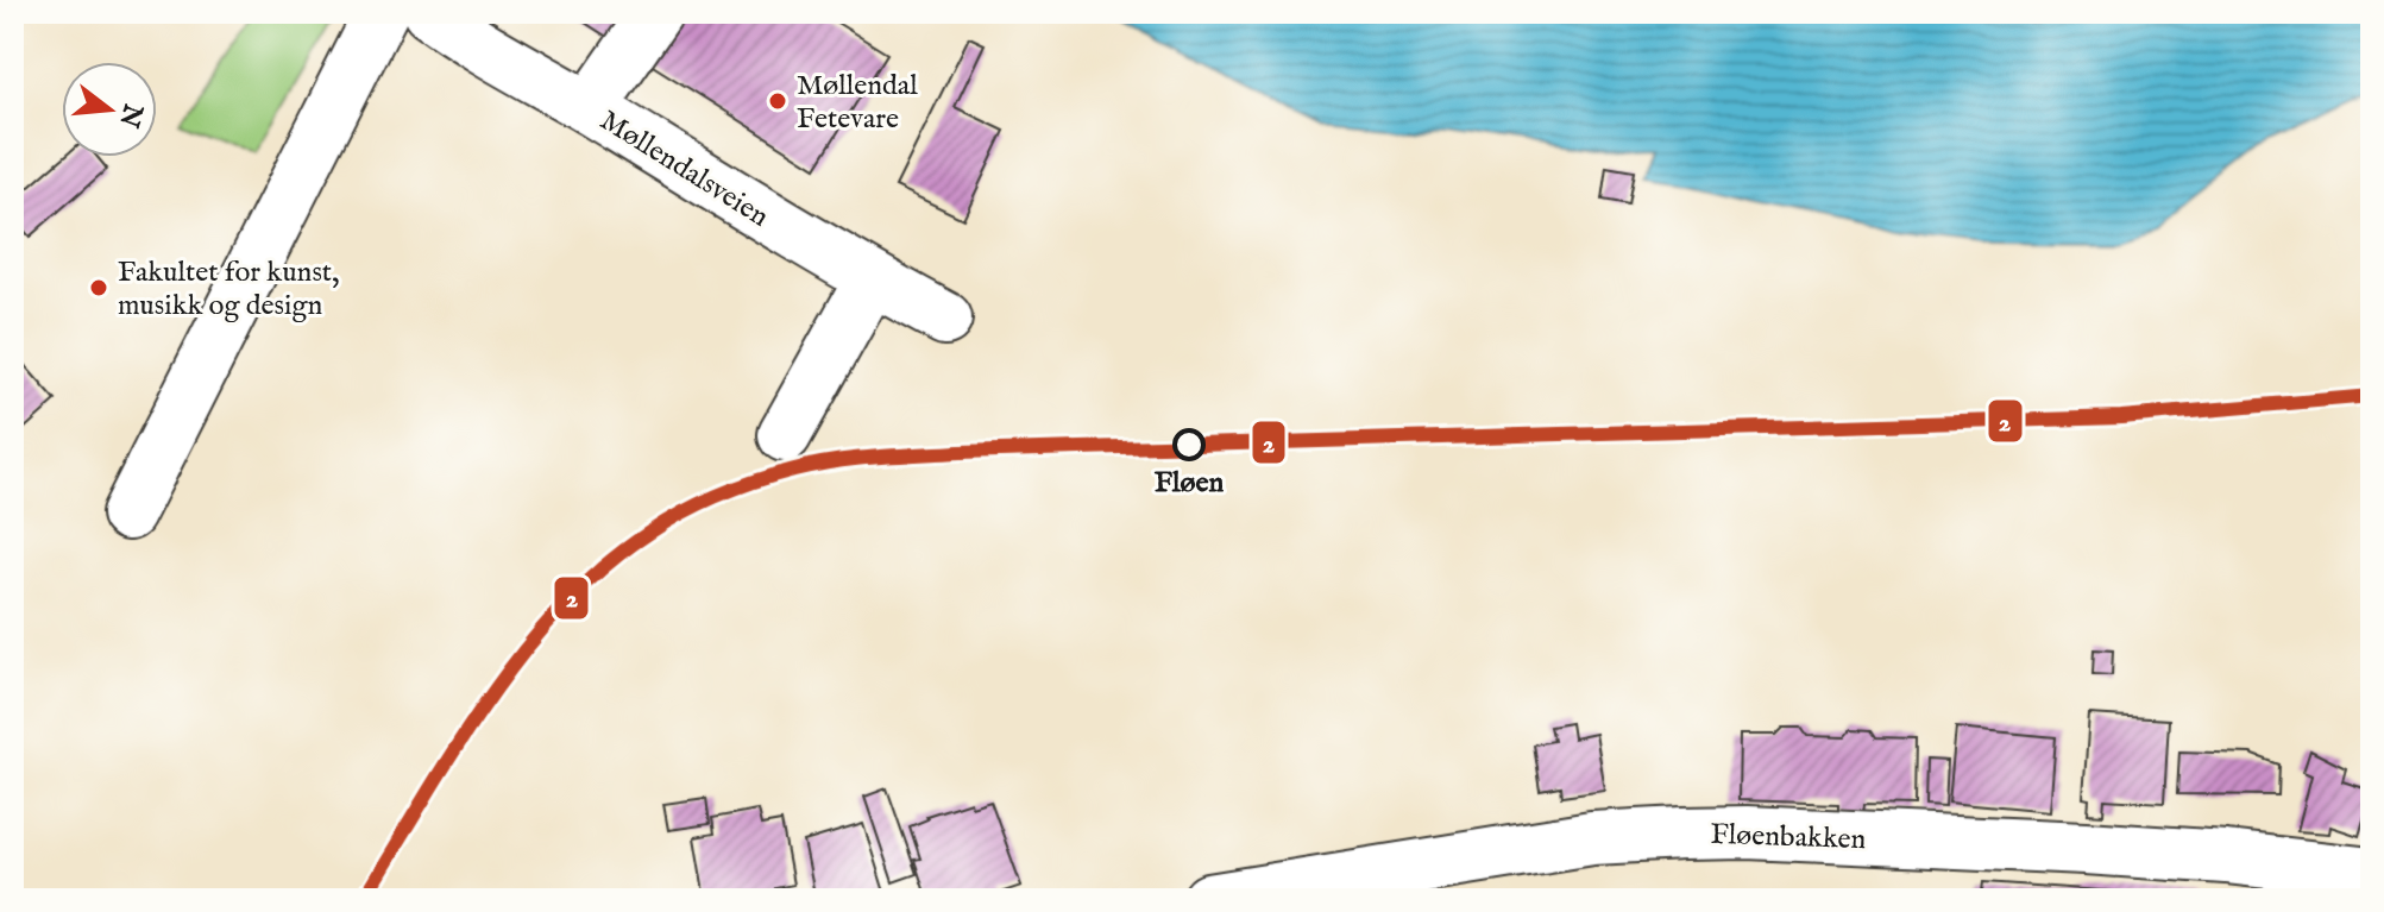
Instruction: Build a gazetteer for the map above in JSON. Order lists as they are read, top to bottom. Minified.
{"streets":{"street":["Møllendalsveien","Fløenbakken"]},"places":["Møllendal Fetevare","Fakultet for kunst, musikk og design","Fløen"],"lines":["transit line 2"],"north":"right"}
